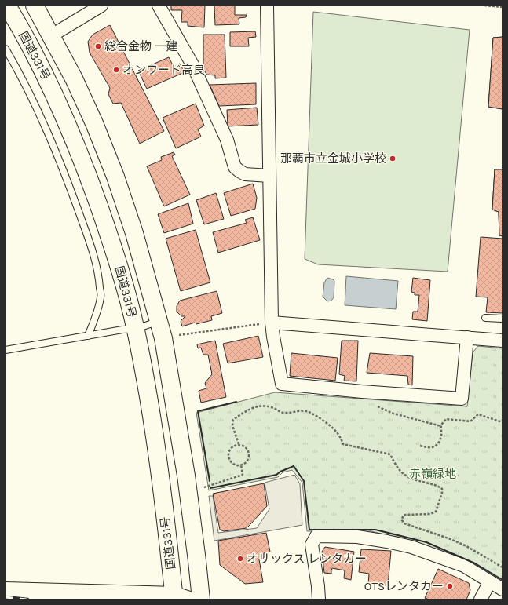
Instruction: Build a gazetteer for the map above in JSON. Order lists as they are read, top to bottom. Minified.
{"streets":{"main road":["国道331号"]},"parks":["赤嶺緑地"],"places":["総合金物 一建","オンワード高良","那覇市立金城小学校","オリックス レンタカー","OTSレンタカー"]}
